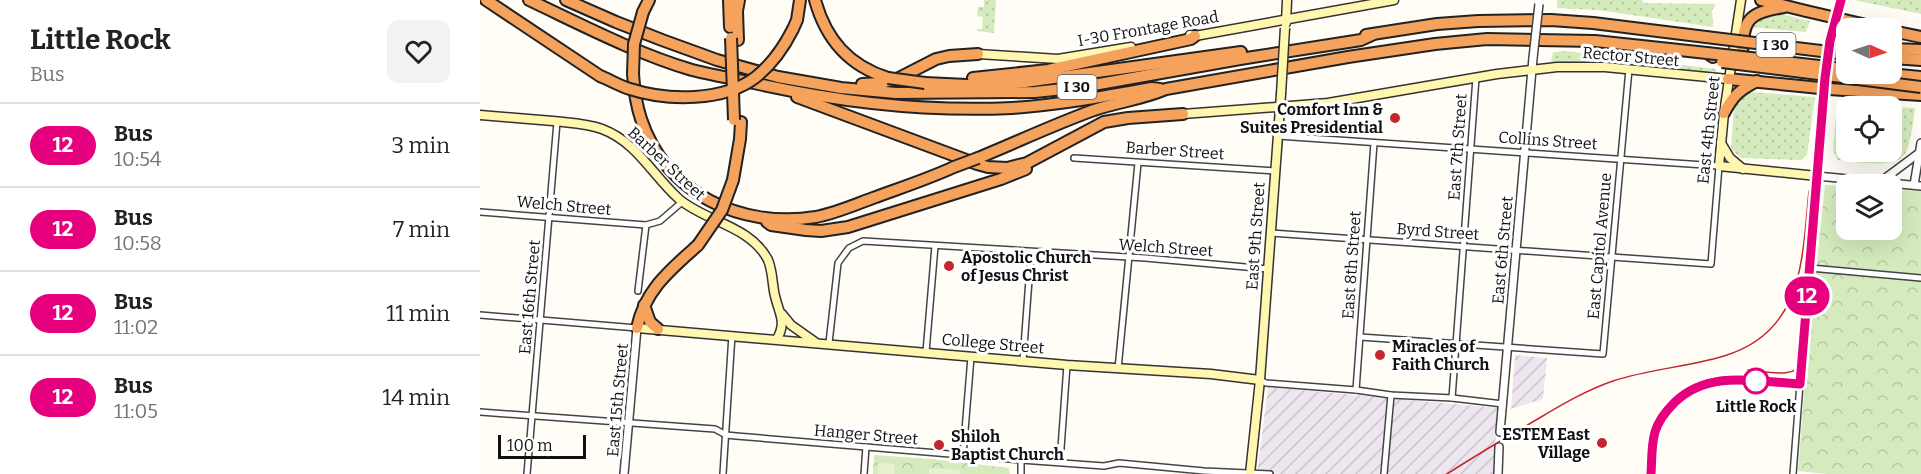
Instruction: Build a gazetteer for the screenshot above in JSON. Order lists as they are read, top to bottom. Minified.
{"streets":{"highway":["I 30"],"main road":["I-30 Frontage Road","Rector Street","East 4th Street","Collins Street","Barber Street","East 9th Street","College Street"],"street":["East 7th Street","Welch Street","Byrd Street","East Capitol Avenue","East 6th Street","East 8th Street","East 16th Street","East 15th Street","Hanger Street"]},"crossings":[["I-30 Frontage Road","East 9th Street"],["Rector Street","East 4th Street"],["Rector Street","East Capitol Avenue"],["Rector Street","East 6th Street"],["East 4th Street","Collins Street"],["East 4th Street","Byrd Street"],["Collins Street","East 7th Street"],["Collins Street","East 9th Street"],["Collins Street","East Capitol Avenue"],["Collins Street","East 6th Street"],["Collins Street","East 8th Street"],["East 7th Street","Byrd Street"],["East 7th Street","College Street"],["Barber Street","East 9th Street"],["Barber Street","East 16th Street"],["Barber Street","College Street"],["Welch Street","East 9th Street"],["Welch Street","East 16th Street"],["Welch Street","College Street"],["Byrd Street","East 9th Street"],["Byrd Street","East Capitol Avenue"],["Byrd Street","East 6th Street"],["Byrd Street","East 8th Street"],["East 9th Street","College Street"],["East 9th Street","Hanger Street"],["East Capitol Avenue","East 6th Street"],["East 6th Street","College Street"],["East 8th Street","College Street"],["East 16th Street","College Street"],["East 16th Street","Hanger Street"],["College Street","East 15th Street"],["East 15th Street","Hanger Street"]],"places":["Comfort Inn & Suites Presidential","Apostolic Church of Jesus Christ","Miracles of Faith Church","Little Rock","ESTEM East Village","Shiloh Baptist Church"],"lines":["bus line 12"],"scale_bar":"100 m","north":"right","page":{"heading":["Little Rock","Bus"],"on_map":"12","list":[{"mark":"12","name":"Bus","note":"10:54","value":"3 min"},{"mark":"12","name":"Bus","note":"10:58","value":"7 min"},{"mark":"12","name":"Bus","note":"11:02","value":"11 min"},{"mark":"12","name":"Bus","note":"11:05","value":"14 min"}],"scale":"100 m"}}
